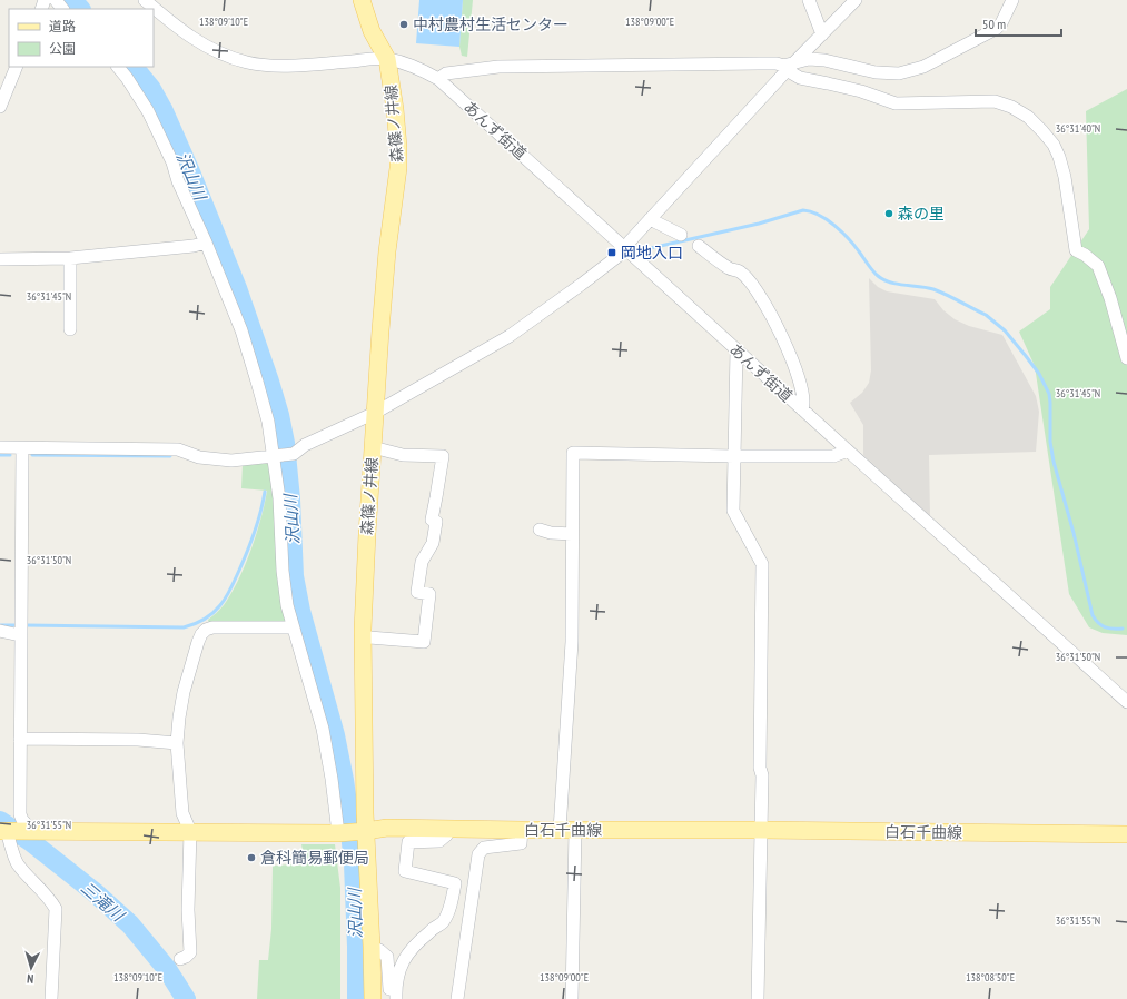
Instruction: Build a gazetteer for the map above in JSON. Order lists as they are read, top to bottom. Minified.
{"streets":{"main road":["森篠ノ井線","白石千曲線"],"street":["あんず街道"]},"crossings":[["森篠ノ井線","あんず街道"],["森篠ノ井線","白石千曲線"]],"water":["沢山川","三滝川"],"places":{"other":["中村農村生活センター","森の里","倉科簡易郵便局"],"transit":["岡地入口"]},"legend":["道路","公園"],"scale_bar":"50 m","north":"bottom","coordinates":["138°09'10\"E","138°09'00\"E","36°31'40\"N","36°31'45\"N","36°31'50\"N","36°31'55\"N","138°08'50\"E"]}
